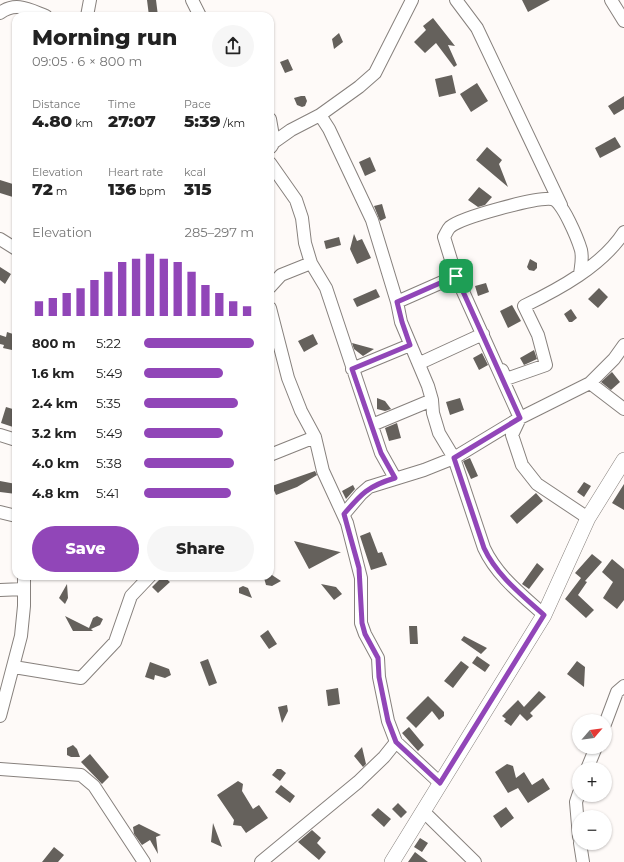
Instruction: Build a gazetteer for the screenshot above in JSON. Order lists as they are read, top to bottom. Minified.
{"north":"top right","page":{"heading":["Morning run","09:05 · 6 × 800 m"],"stats":[["Distance","4.80 km"],["Time","27:07"],["Pace","5:39 /km"],["Elevation","72 m"],["Heart rate","136 bpm"],["kcal","315"]],"chart":["Elevation","285–297 m"],"list":[{"name":"800 m","note":"5:22"},{"name":"1.6 km","note":"5:49"},{"name":"2.4 km","note":"5:35"},{"name":"3.2 km","note":"5:49"},{"name":"4.0 km","note":"5:38"},{"name":"4.8 km","note":"5:41"}],"buttons":["Save","Share"],"map_buttons":["+","−"]}}
